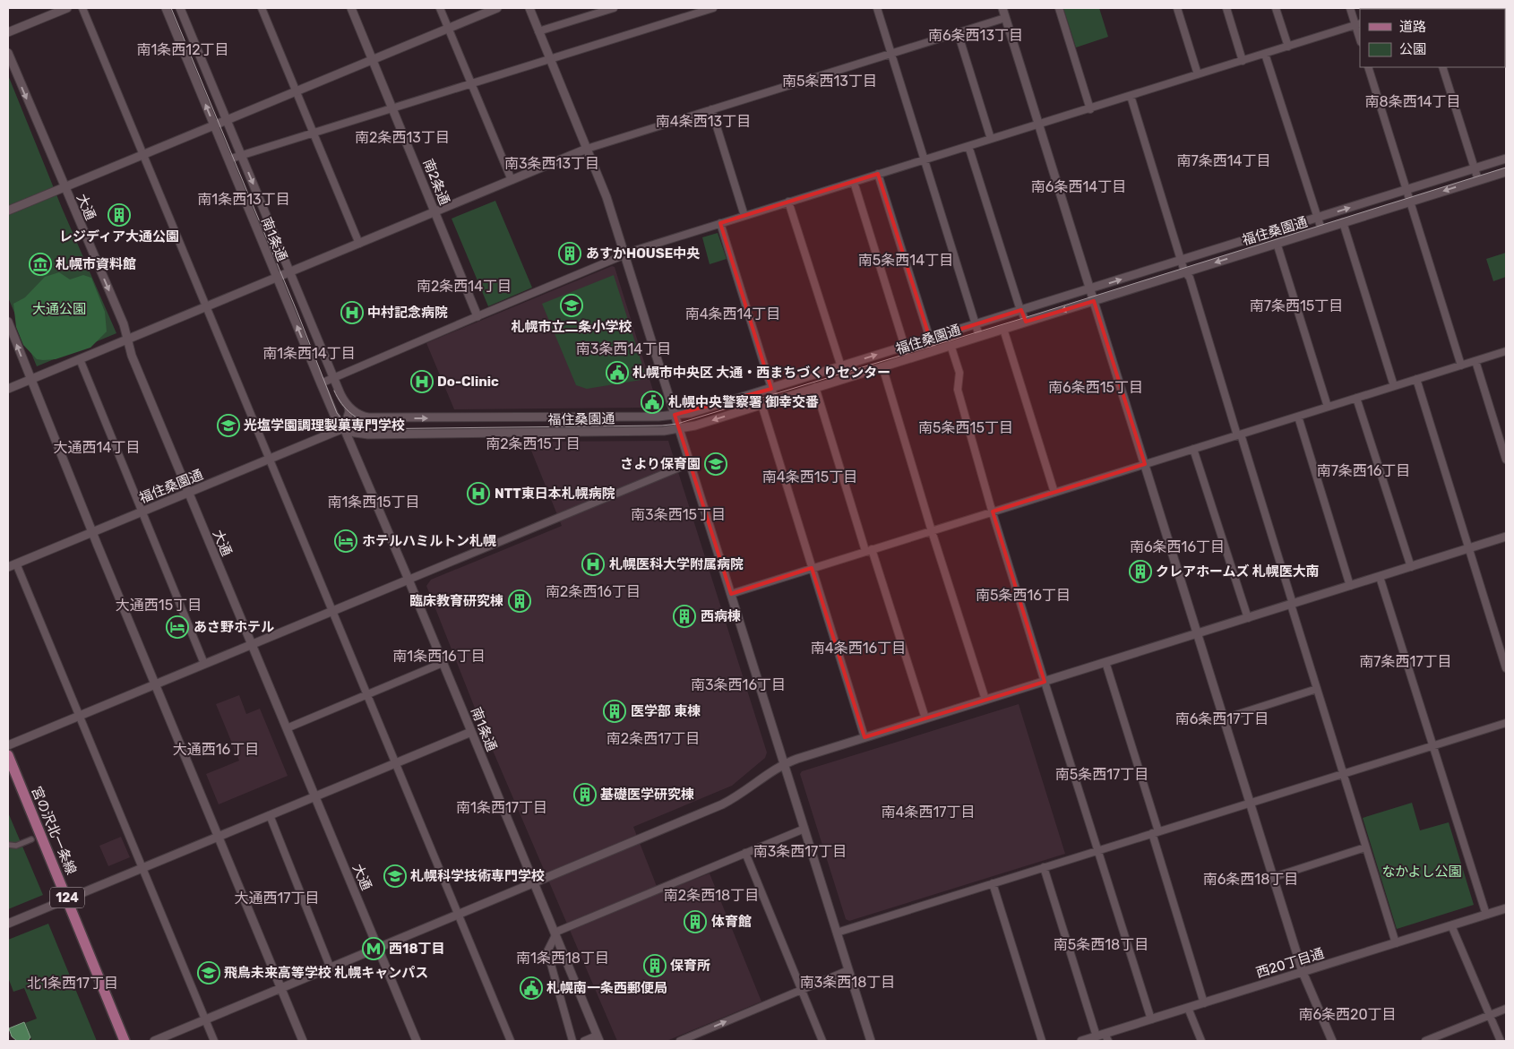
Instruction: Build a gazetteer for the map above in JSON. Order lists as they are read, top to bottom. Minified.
{"streets":{"main road":["宮の沢北一条線","124"],"street":["南2条通","大通","福住桑園通","南1条通","西20丁目通"]},"crossings":[["大通","福住桑園通"],["福住桑園通","南1条通"]],"districts":["南6条西13丁目","南1条西12丁目","南5条西13丁目","南8条西14丁目","南4条西13丁目","南2条西13丁目","南7条西14丁目","南3条西13丁目","南6条西14丁目","南1条西13丁目","南5条西14丁目","南2条西14丁目","南7条西15丁目","南4条西14丁目","南3条西14丁目","南1条西14丁目","南6条西15丁目","南5条西15丁目","南2条西15丁目","大通西14丁目","南7条西16丁目","南4条西15丁目","南1条西15丁目","南3条西15丁目","南6条西16丁目","南2条西16丁目","南5条西16丁目","大通西15丁目","南4条西16丁目","南1条西16丁目","南7条西17丁目","南3条西16丁目","南6条西17丁目","南2条西17丁目","大通西16丁目","南5条西17丁目","南1条西17丁目","南4条西17丁目","南3条西17丁目","南6条西18丁目","南2条西18丁目","大通西17丁目","南5条西18丁目","南1条西18丁目","南3条西18丁目","北1条西17丁目","南6条西20丁目"],"parks":["大通公園","なかよし公園"],"places":{"building":["レジディア大通公園","あすかHOUSE中央","クレアホームズ 札幌医大南","臨床教育研究棟","西病棟","医学部 東棟","基礎医学研究棟","体育館","保育所"],"museum":["札幌市資料館"],"school or university":["札幌市立二条小学校","光塩学園調理製菓専門学校","さより保育園","札幌科学技術専門学校","飛鳥未来高等学校 札幌キャンパス"],"hospital":["中村記念病院","Do-Clinic","NTT東日本札幌病院","札幌医科大学附属病院"],"public building":["札幌市中央区 大通・西まちづくりセンター","札幌中央警察署 御幸交番","札幌南一条西郵便局"],"hotel":["ホテルハミルトン札幌","あさ野ホテル"],"metro station":["西18丁目"]},"legend":["道路","公園"]}
